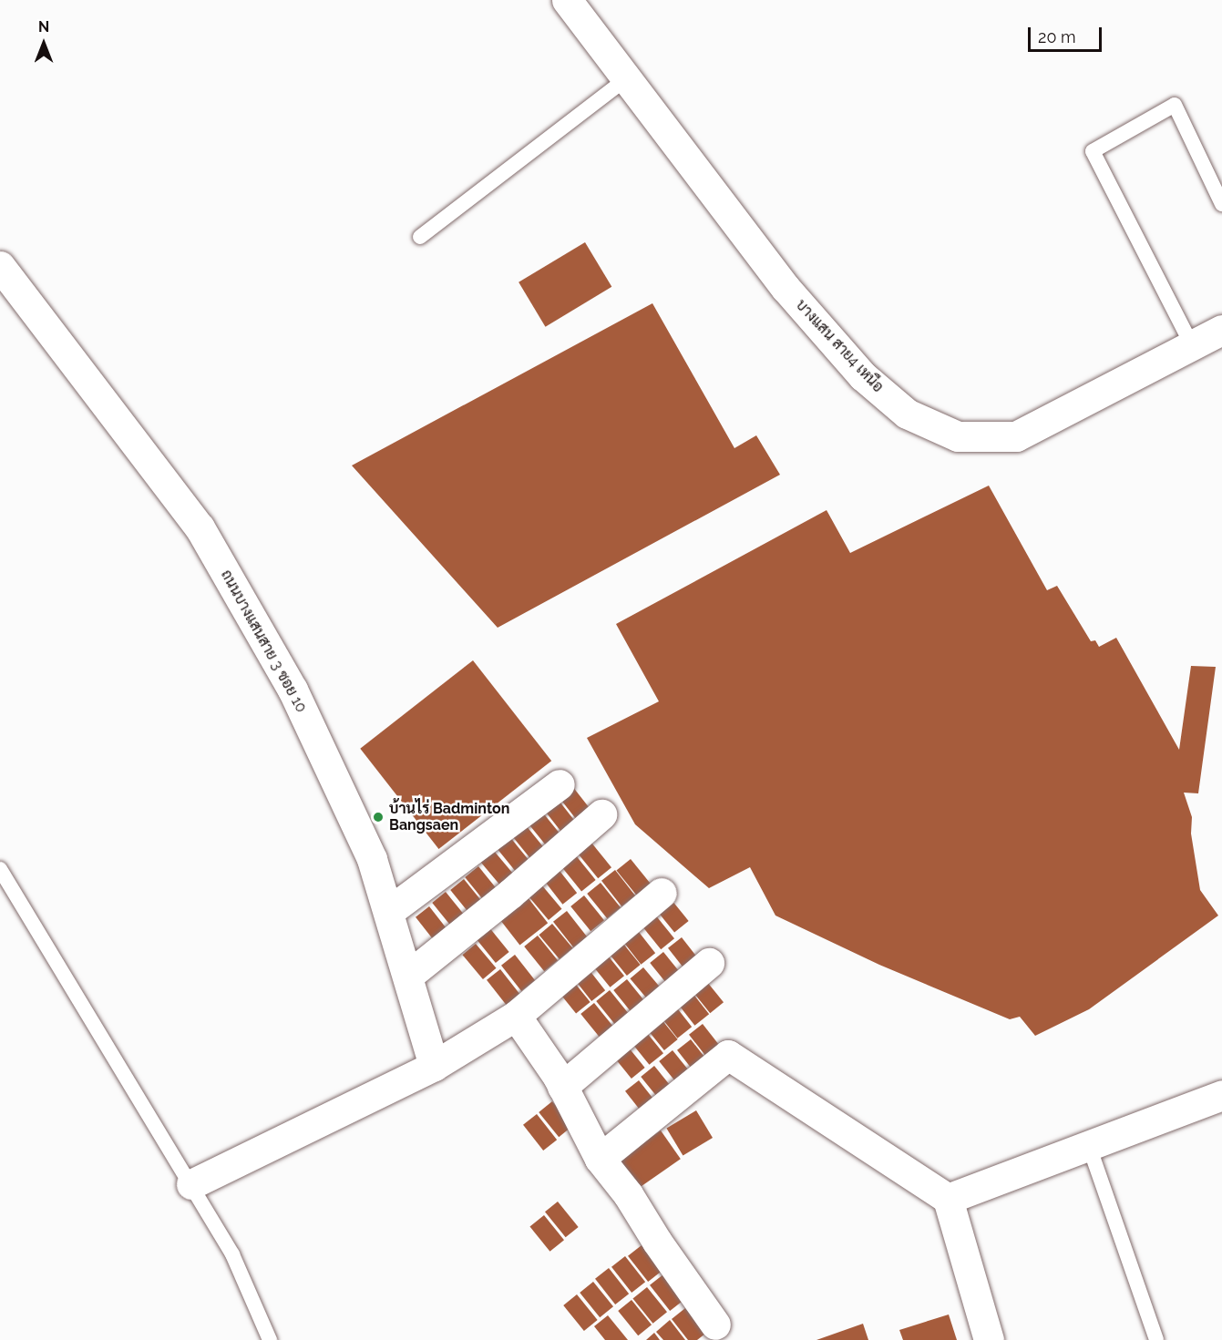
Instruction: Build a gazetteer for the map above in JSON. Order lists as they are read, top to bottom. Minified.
{"streets":{"street":["บางแสน สาย4 เหนือ","ถนนบางแสนสาย 3 ซอย 10"]},"places":["บ้านไร่ Badminton Bangsaen"],"scale_bar":"20 m","north":"top"}
